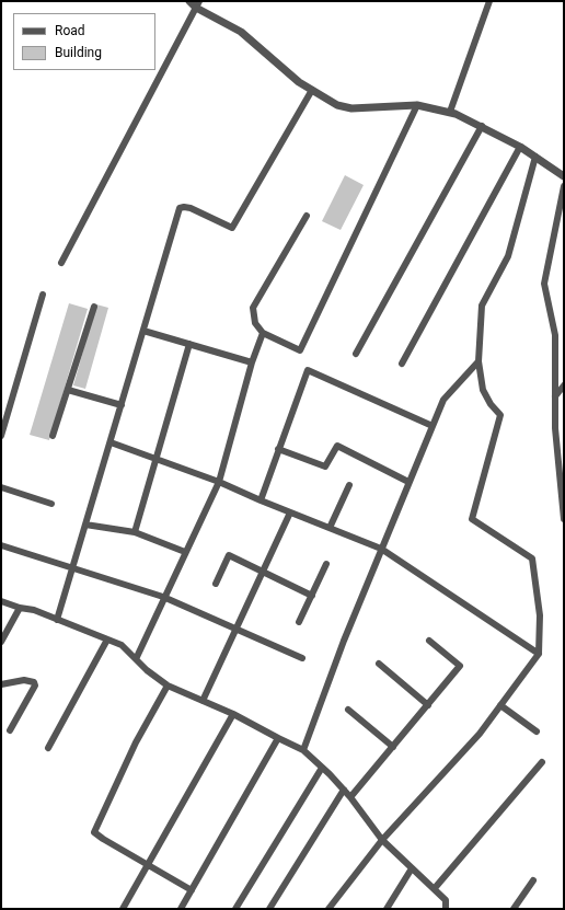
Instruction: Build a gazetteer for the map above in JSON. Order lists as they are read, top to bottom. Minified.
{"legend":["Road","Building"]}
